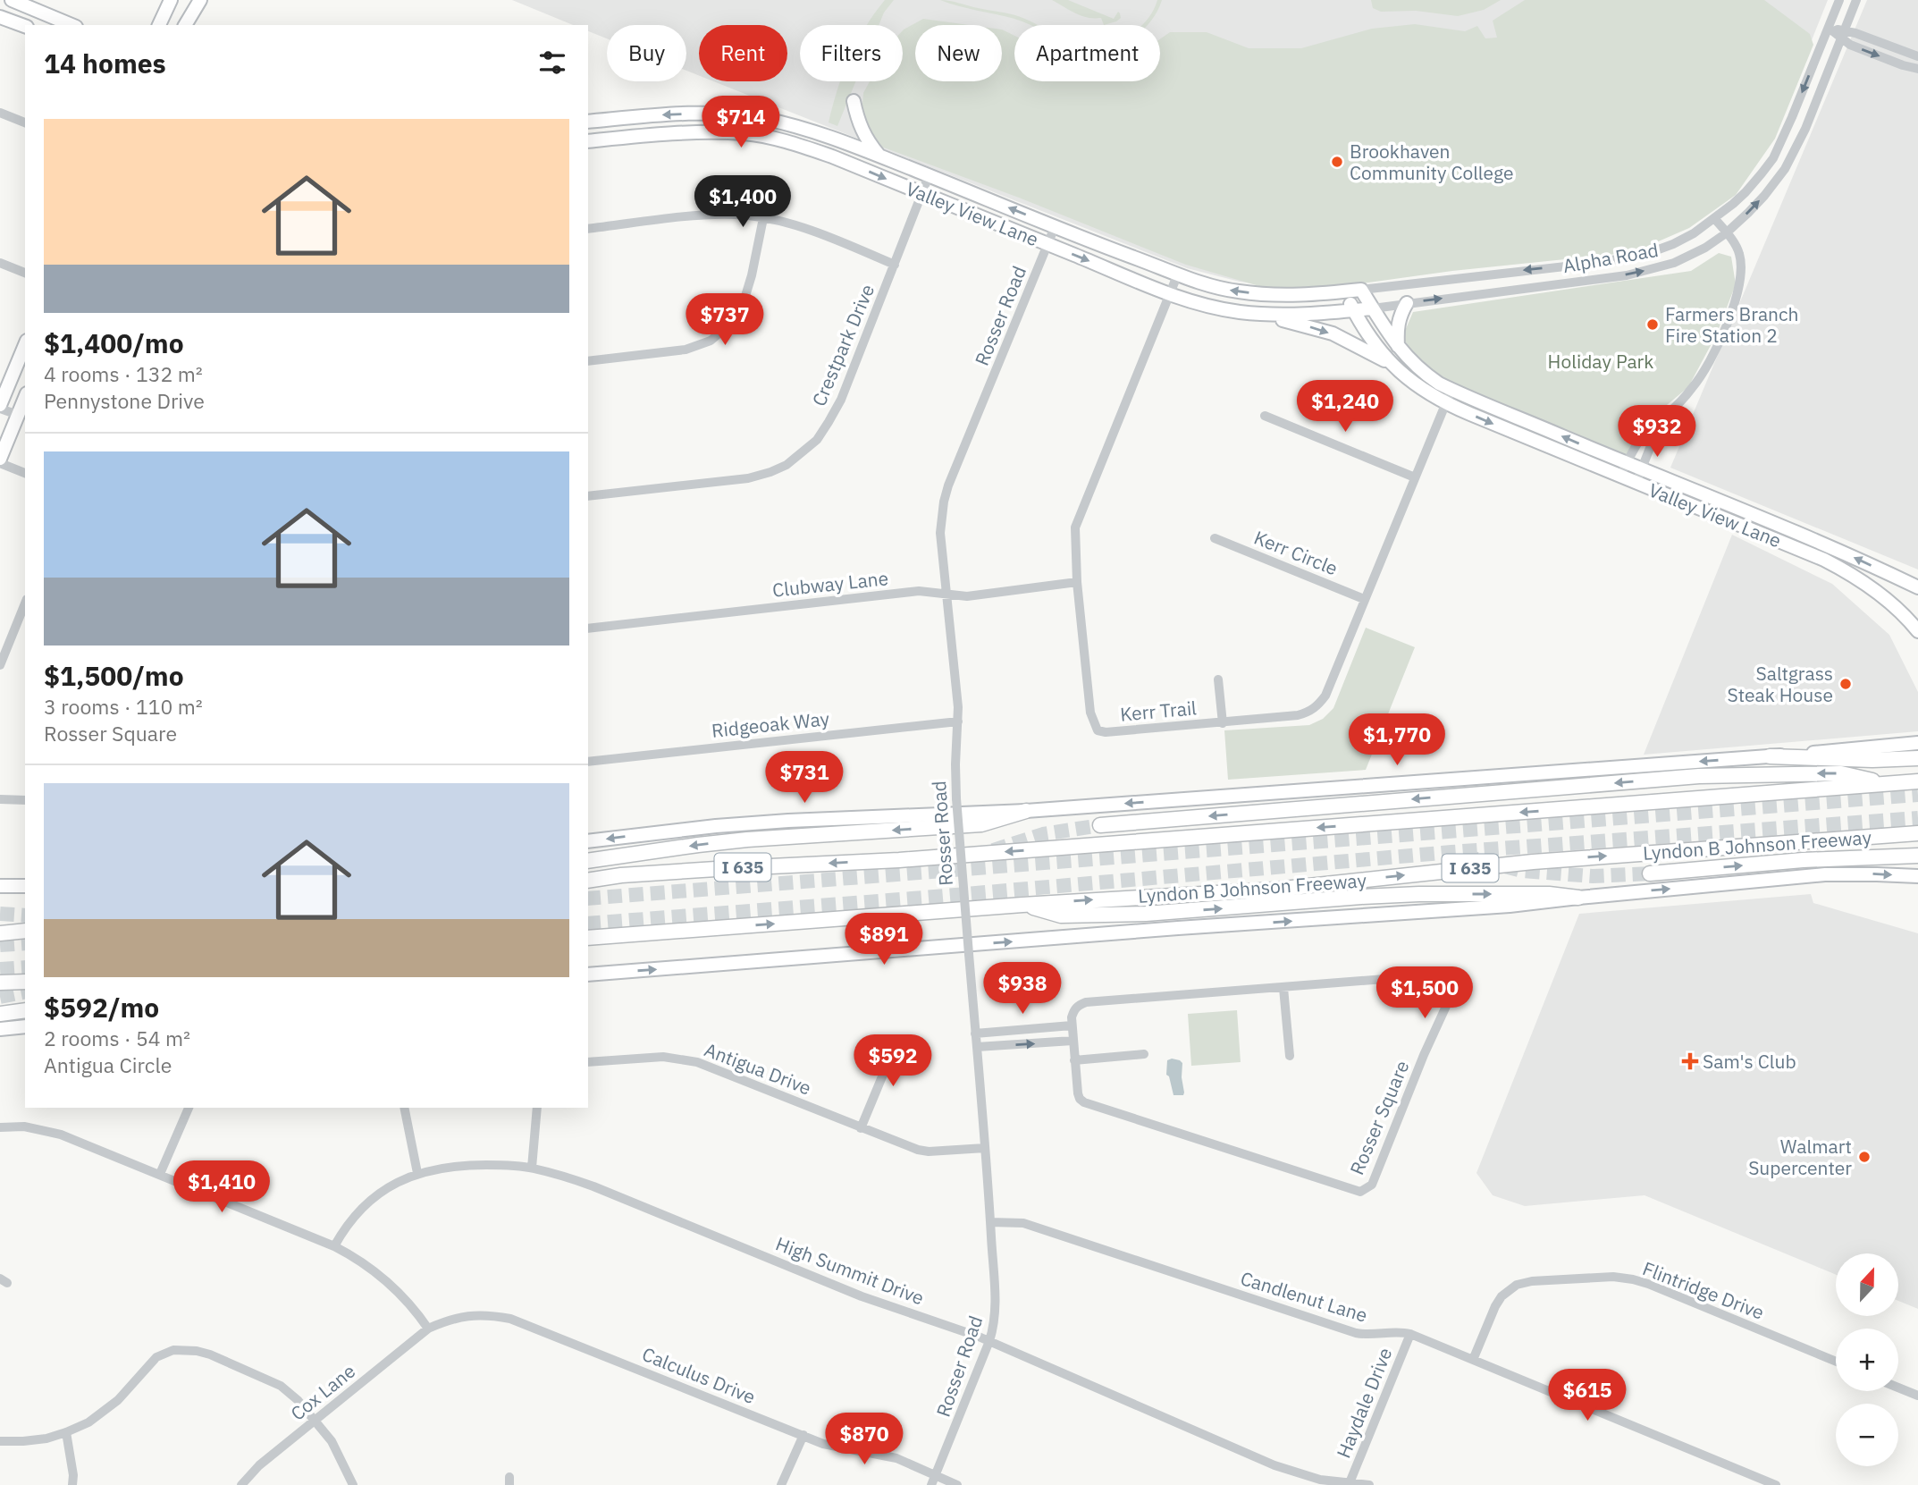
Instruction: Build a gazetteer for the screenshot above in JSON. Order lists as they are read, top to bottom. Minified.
{"streets":{"highway":["Lyndon B Johnson Freeway","I 635"],"main road":["Valley View Lane"],"street":["Alpha Road","Rosser Road","Crestpark Drive","Kerr Circle","Clubway Lane","Kerr Trail","Ridgeoak Way","Antigua Drive","Rosser Square","High Summit Drive","Flintridge Drive","Candlenut Lane","Calculus Drive","Cox Lane","Haydale Drive"]},"crossings":[["Valley View Lane","Alpha Road"],["Valley View Lane","Rosser Road"],["Valley View Lane","Crestpark Drive"],["Valley View Lane","Kerr Trail"],["Rosser Road","Clubway Lane"],["Rosser Road","Ridgeoak Way"],["Rosser Road","Antigua Drive"],["Rosser Road","High Summit Drive"],["Rosser Road","Candlenut Lane"],["Rosser Road","Calculus Drive"],["Kerr Circle","Kerr Trail"],["Clubway Lane","Kerr Trail"],["High Summit Drive","Haydale Drive"],["Flintridge Drive","Candlenut Lane"],["Candlenut Lane","Haydale Drive"],["Calculus Drive","Cox Lane"]],"parks":["Holiday Park"],"places":{"other":["Brookhaven Community College","Farmers Branch Fire Station 2","Saltgrass Steak House","Walmart Supercenter"],"health":["Sam's Club"]},"north":"top","page":{"chip":["Buy","Rent","Filters","New","Apartment"],"heading":"14 homes","price":["$714","$1,400","$737","$1,240","$932","$1,770","$731","$891","$938","$1,500","$592","$1,410","$615","$870"],"list":[{"name":"$1,400/mo","note":"4 rooms · 132 m² · Pennystone Drive"},{"name":"$1,500/mo","note":"3 rooms · 110 m² · Rosser Square"},{"name":"$592/mo","note":"2 rooms · 54 m² · Antigua Circle"}],"map_buttons":["+","−"]}}
